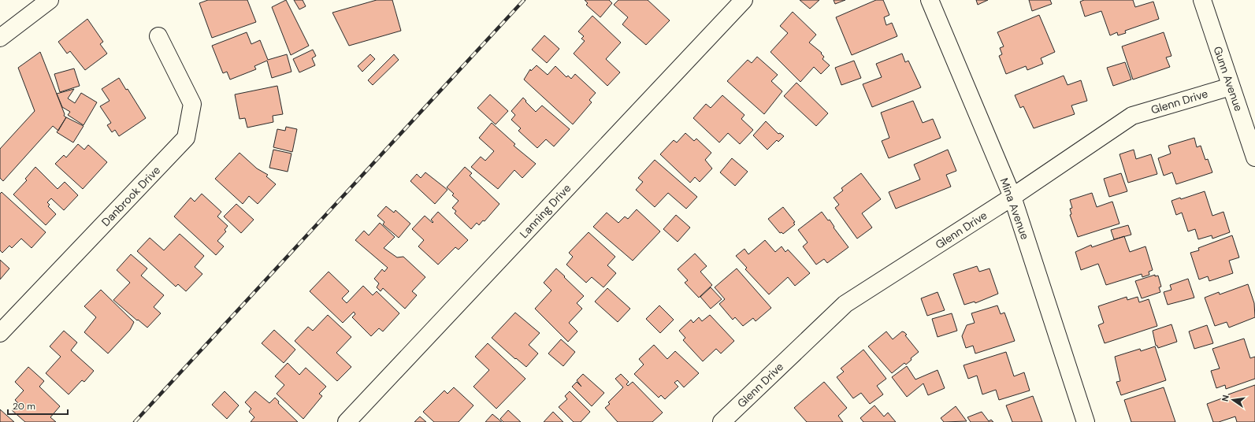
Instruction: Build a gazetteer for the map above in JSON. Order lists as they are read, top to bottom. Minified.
{"streets":{"street":["Gunn Avenue","Glenn Drive","Danbrook Drive","Mina Avenue","Lanning Drive"]},"crossings":[["Gunn Avenue","Glenn Drive"],["Glenn Drive","Mina Avenue"]],"scale_bar":"20 m","north":"left"}
